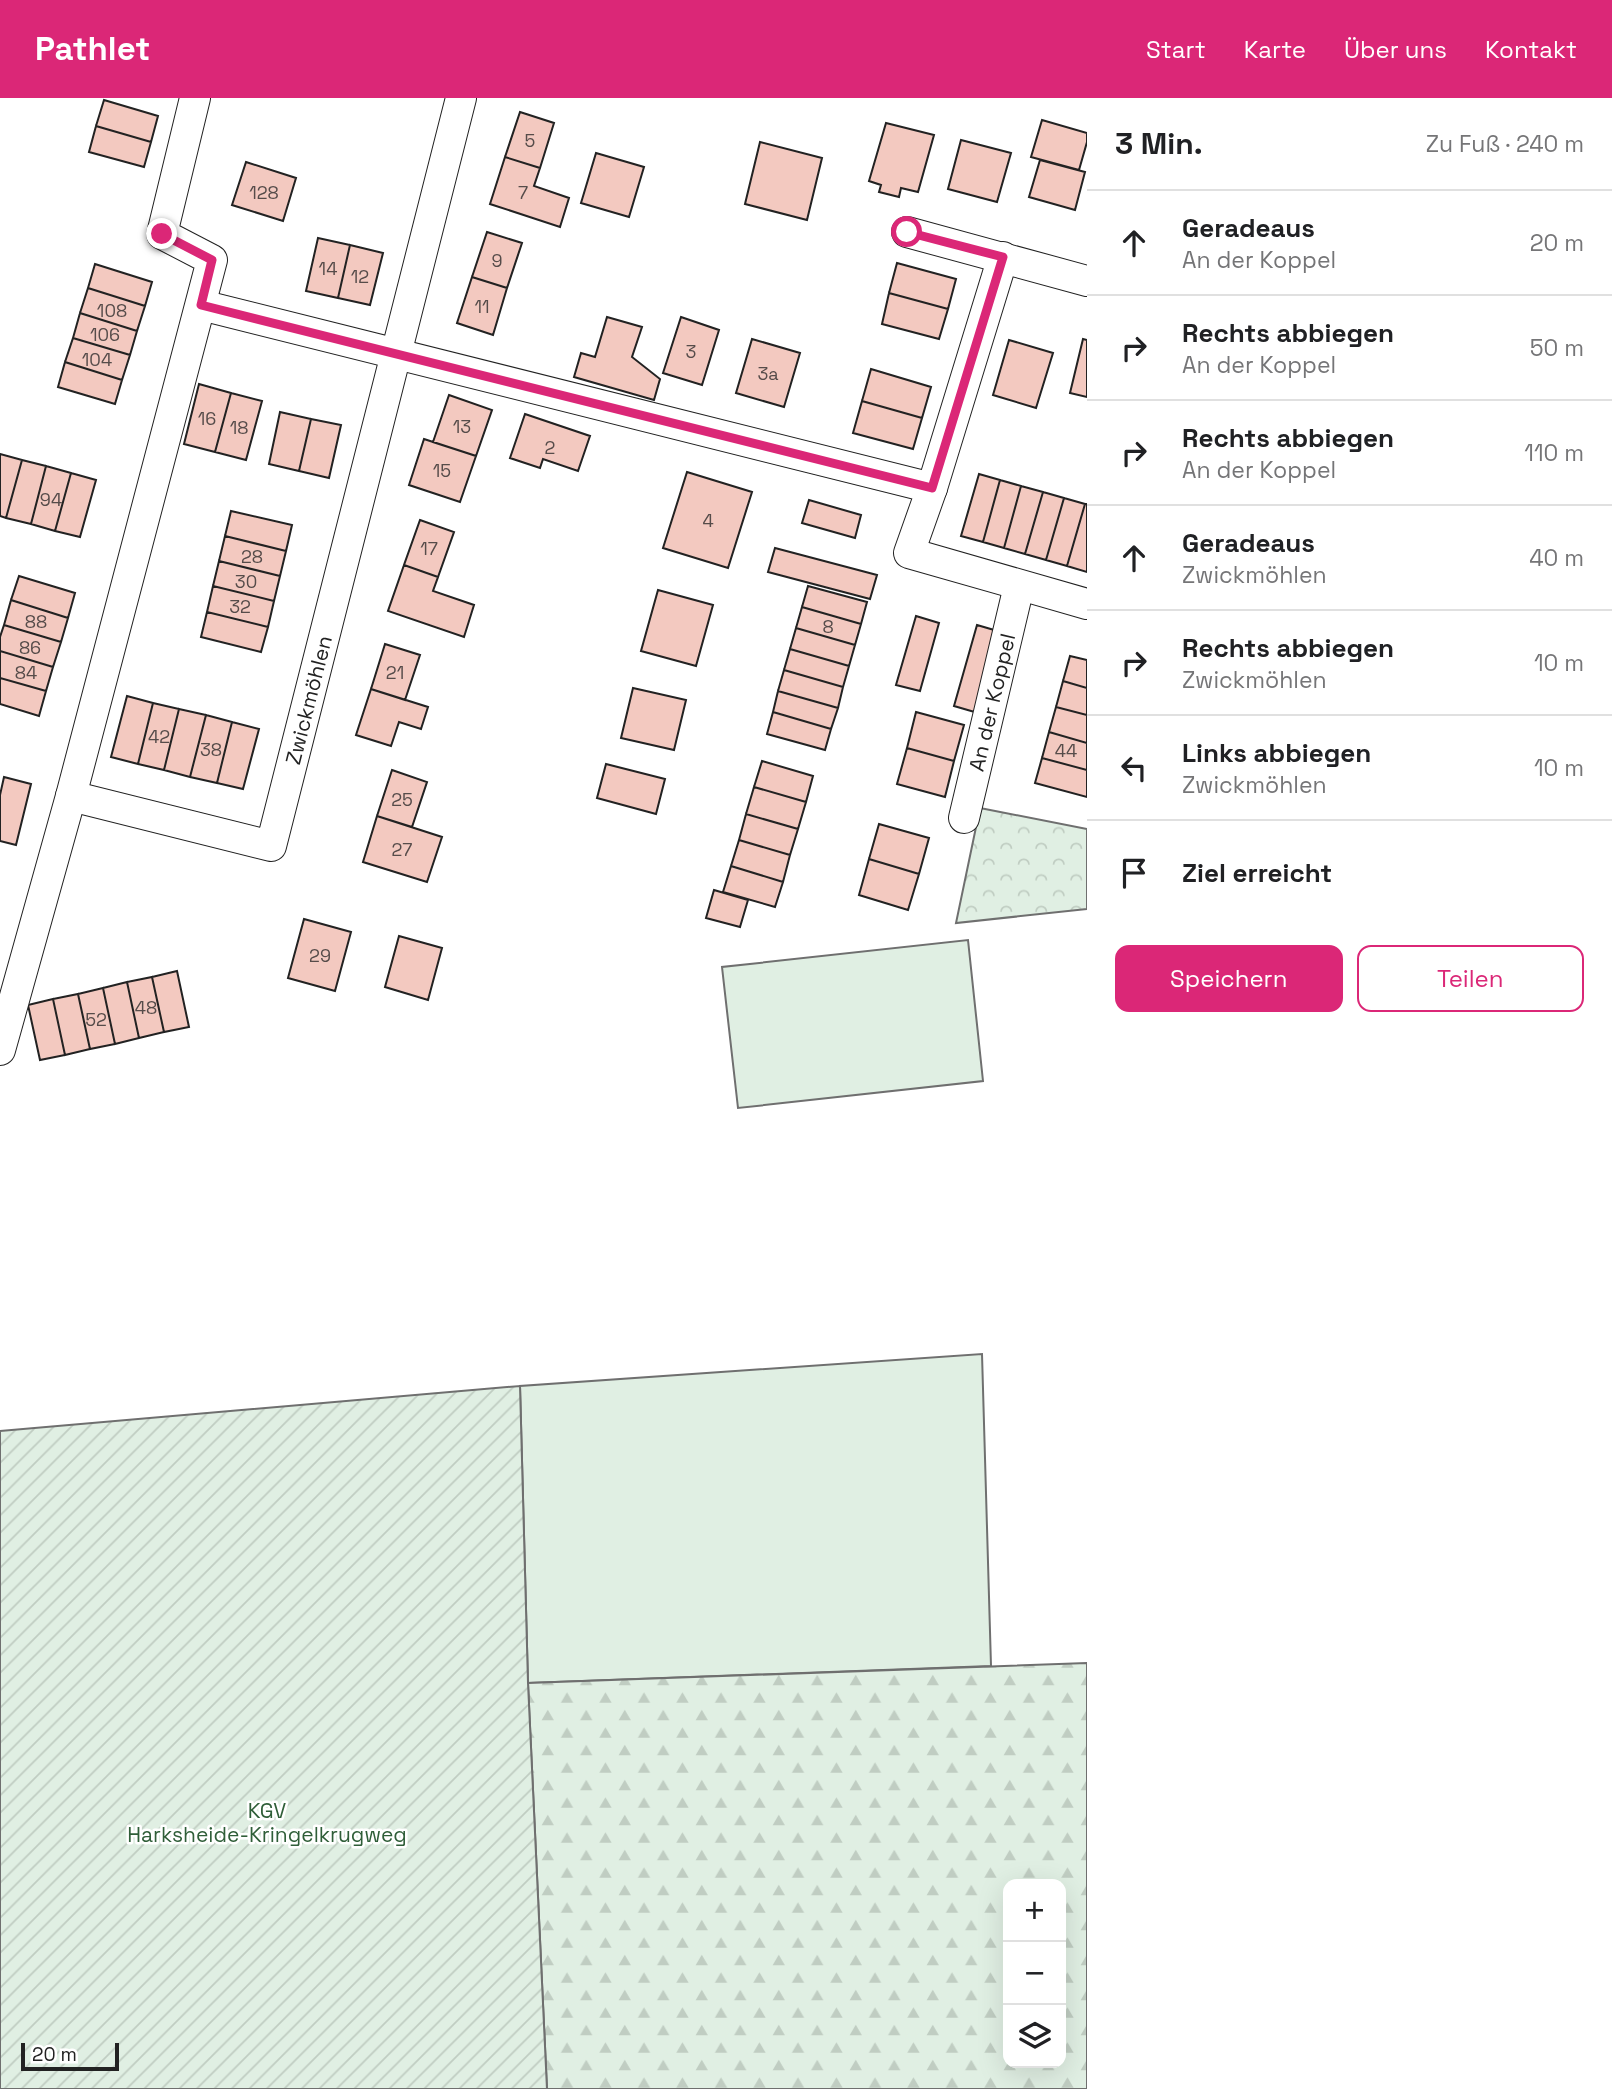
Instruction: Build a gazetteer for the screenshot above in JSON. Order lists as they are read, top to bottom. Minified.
{"streets":{"street":["Zwickmöhlen","An der Koppel"]},"parks":["KGV Harksheide-Kringelkrugweg"],"house_numbers":["5","128","7","9","14","12","11","108","106","3","104","3a","16","13","18","2","15","94","4","17","28","30","32","88","8","86","84","21","42","38","44","25","27","29","48","52"],"scale_bar":"20 m","page":{"header":"Pathlet","nav":["Start","Karte","Über uns","Kontakt"],"heading":["3 Min.","Zu Fuß · 240 m"],"list":[["Geradeaus","An der Koppel","20 m"],["Rechts abbiegen","An der Koppel","50 m"],["Rechts abbiegen","An der Koppel","110 m"],["Geradeaus","Zwickmöhlen","40 m"],["Rechts abbiegen","Zwickmöhlen","10 m"],["Links abbiegen","Zwickmöhlen","10 m"],"Ziel erreicht"],"buttons":["Speichern","Teilen"],"map_buttons":["+","−"],"scale":"20 m"}}
